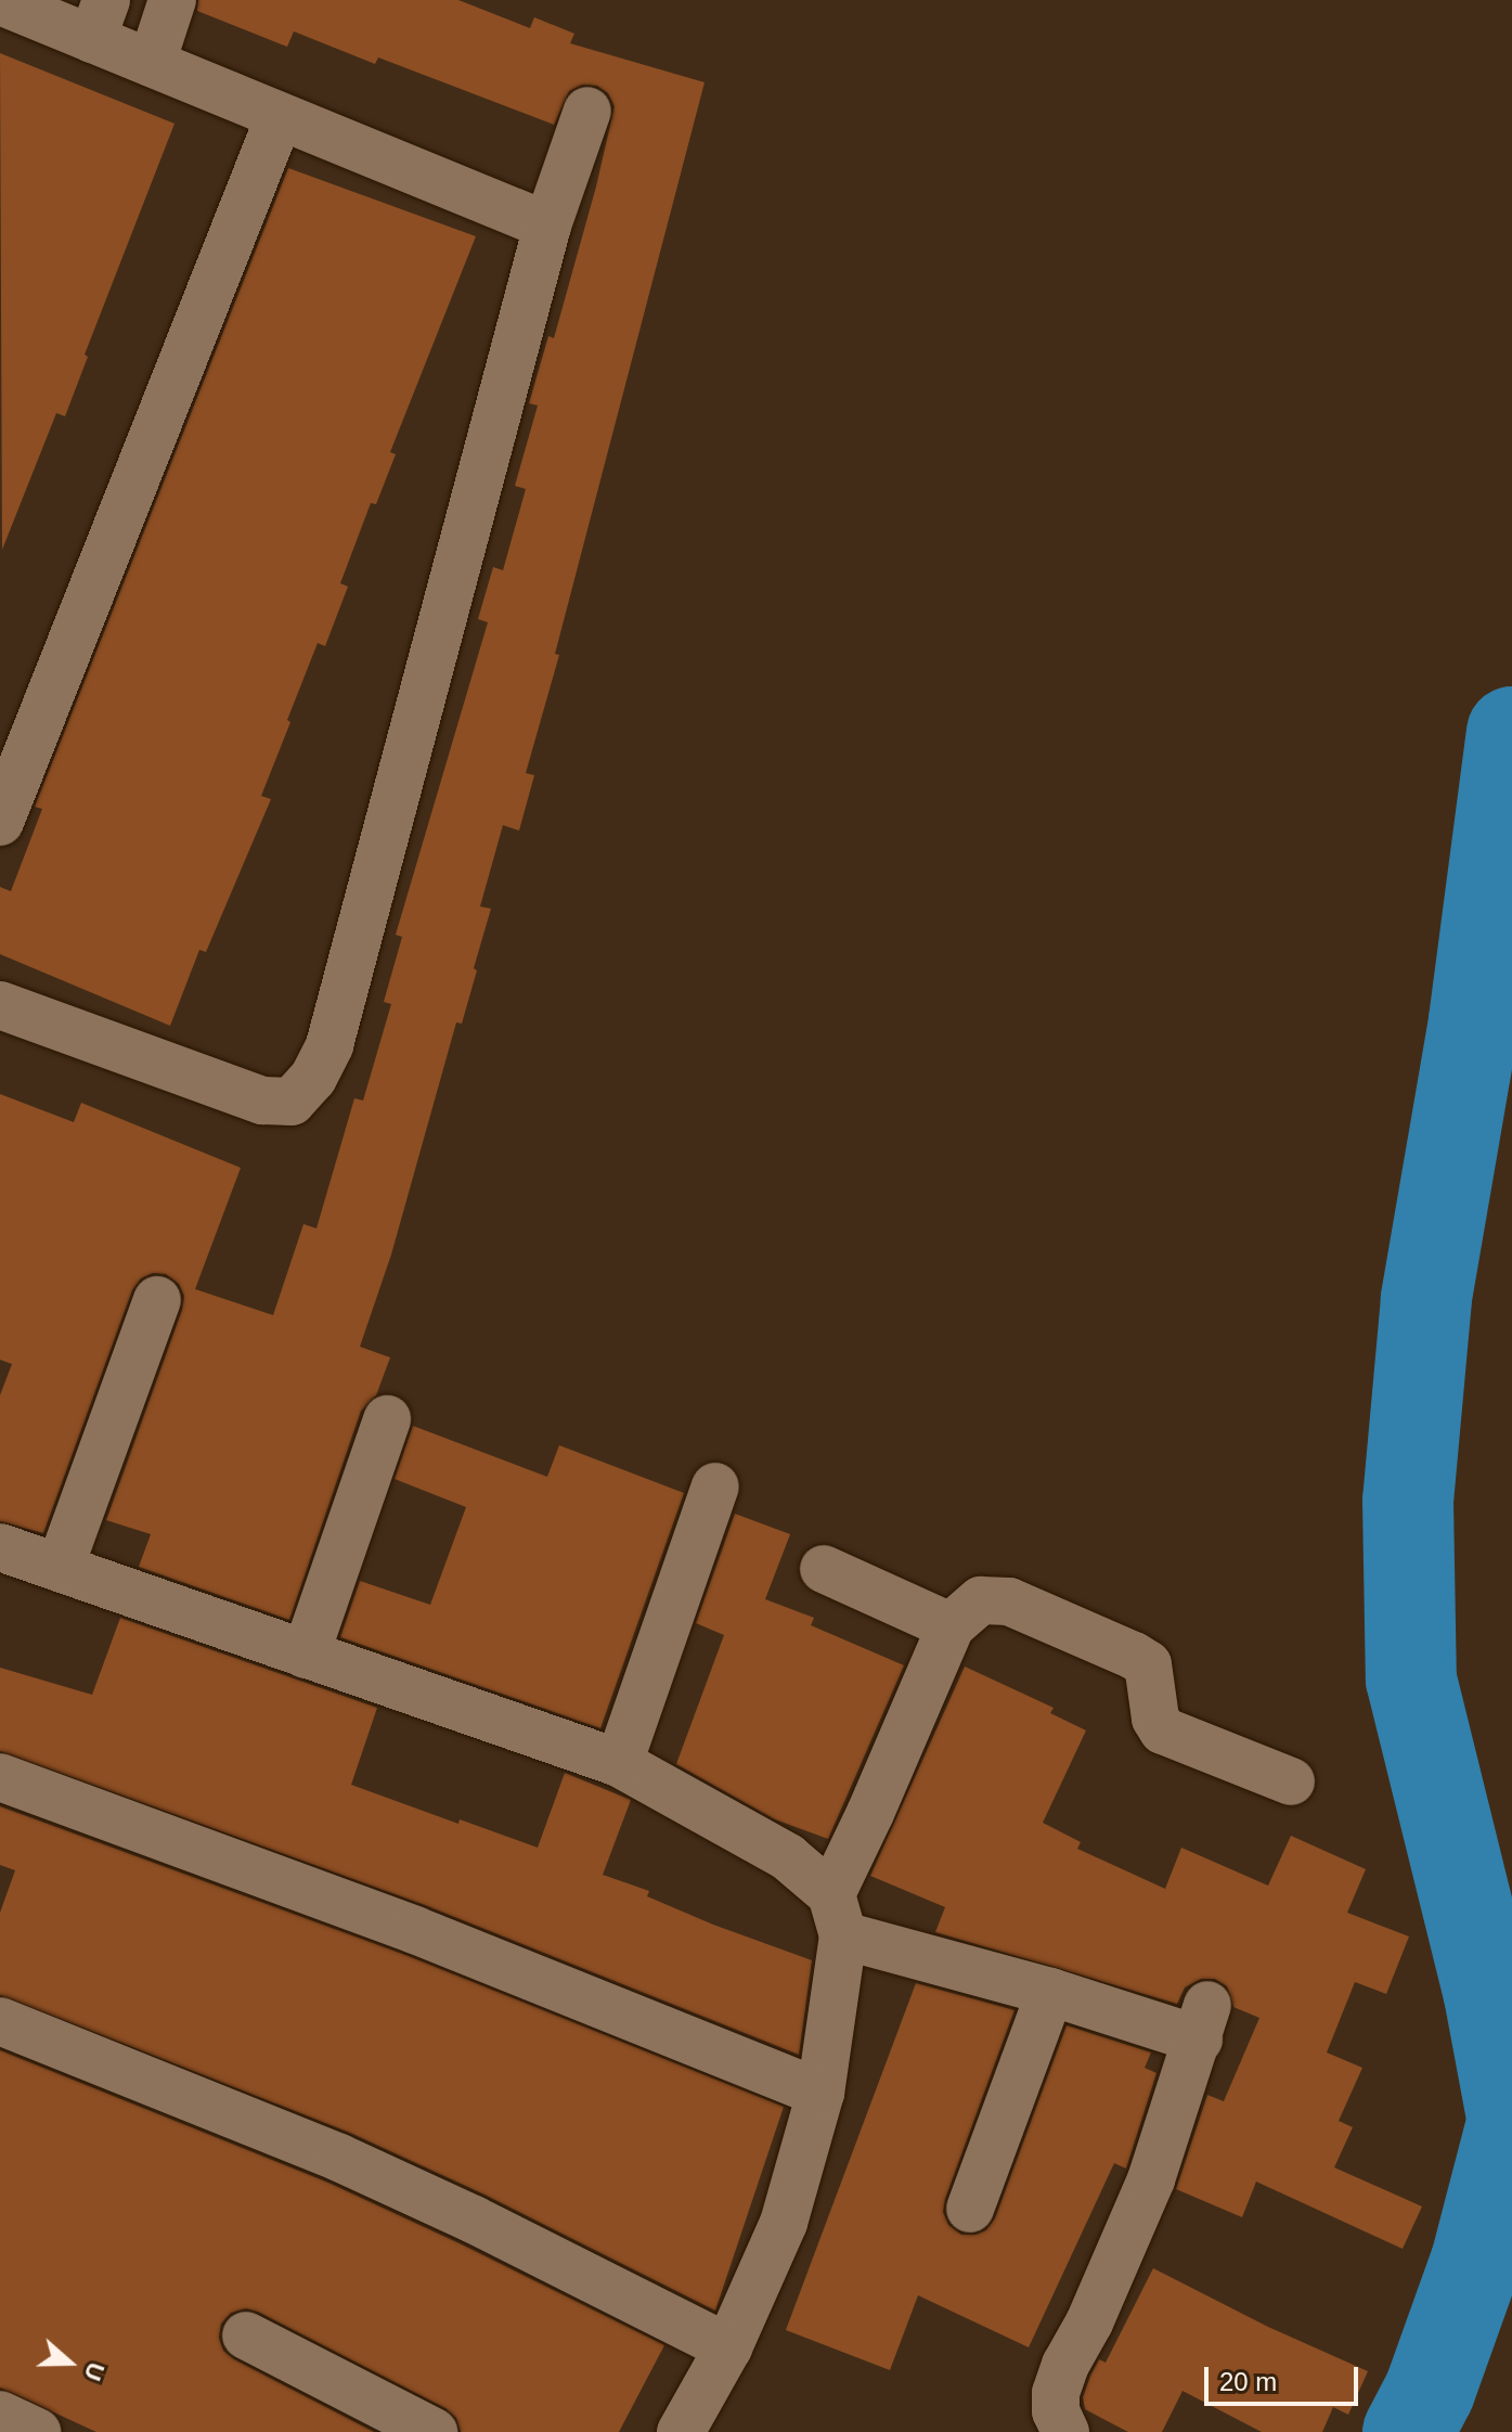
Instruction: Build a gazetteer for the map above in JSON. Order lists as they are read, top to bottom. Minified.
{"scale_bar":"20 m","north":"right"}
